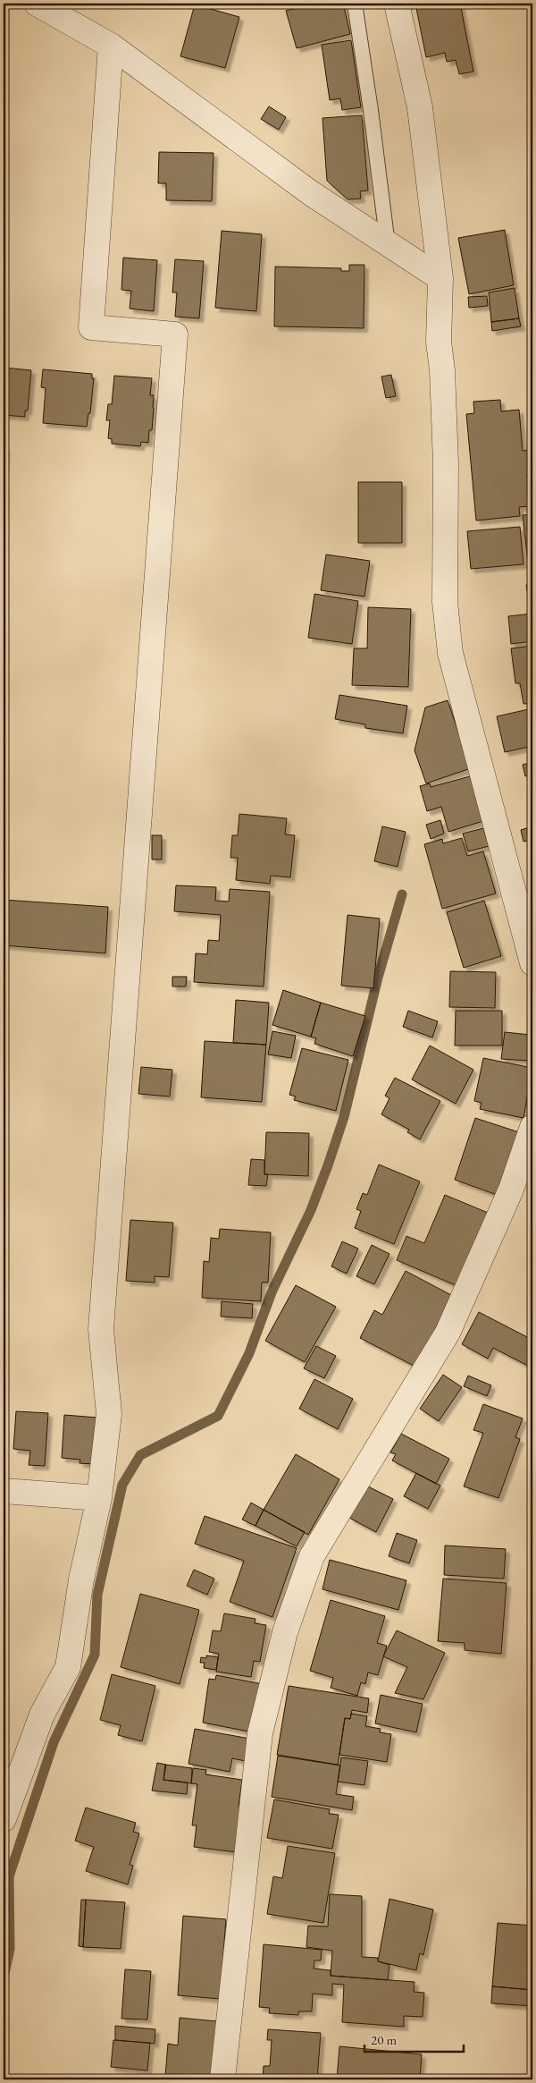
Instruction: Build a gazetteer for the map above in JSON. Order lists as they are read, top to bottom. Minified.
{"scale_bar":"20 m"}
